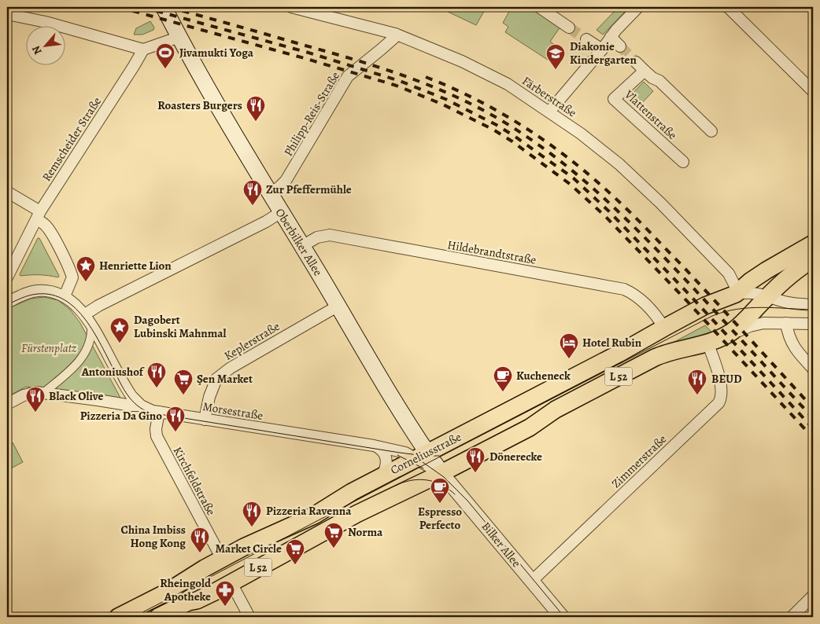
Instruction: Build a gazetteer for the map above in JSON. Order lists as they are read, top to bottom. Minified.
{"streets":{"main road":["Oberbilker Allee","L 52","Corneliusstraße"],"street":["Färberstraße","Philipp-Reis-Straße","Vlattenstraße","Remscheider Straße","Hildebrandtstraße","Keplerstraße","Morsestraße","Zimmerstraße","Kirchfeldstraße","Bilker Allee"]},"crossings":[["Färberstraße","Philipp-Reis-Straße"],["Färberstraße","L 52"],["Färberstraße","Corneliusstraße"],["Philipp-Reis-Straße","Oberbilker Allee"],["Oberbilker Allee","Hildebrandtstraße"],["Oberbilker Allee","Keplerstraße"],["Oberbilker Allee","Morsestraße"],["Oberbilker Allee","Corneliusstraße"],["Oberbilker Allee","Bilker Allee"],["Hildebrandtstraße","Corneliusstraße"],["Keplerstraße","Morsestraße"],["L 52","Corneliusstraße"],["Morsestraße","Corneliusstraße"],["Morsestraße","Kirchfeldstraße"],["Corneliusstraße","Zimmerstraße"],["Corneliusstraße","Kirchfeldstraße"],["Corneliusstraße","Bilker Allee"],["Zimmerstraße","Bilker Allee"]],"parks":["Fürstenplatz"],"places":{"sports":["Jivamukti Yoga"],"school or university":["Diakonie Kindergarten"],"restaurant":["Roasters Burgers","Zur Pfeffermühle","Antoniushof","BEUD","Black Olive","Pizzeria Da Gino","Dönerecke","Pizzeria Ravenna","China Imbiss Hong Kong"],"place":["Henriette Lion","Dagobert Lubinski Mahnmal"],"hotel":["Hotel Rubin"],"cafe":["Kucheneck","Espresso Perfecto"],"supermarket":["Şen Market","Norma","Market Circle"],"pharmacy":["Rheingold Apotheke"]},"north":"bottom left"}
